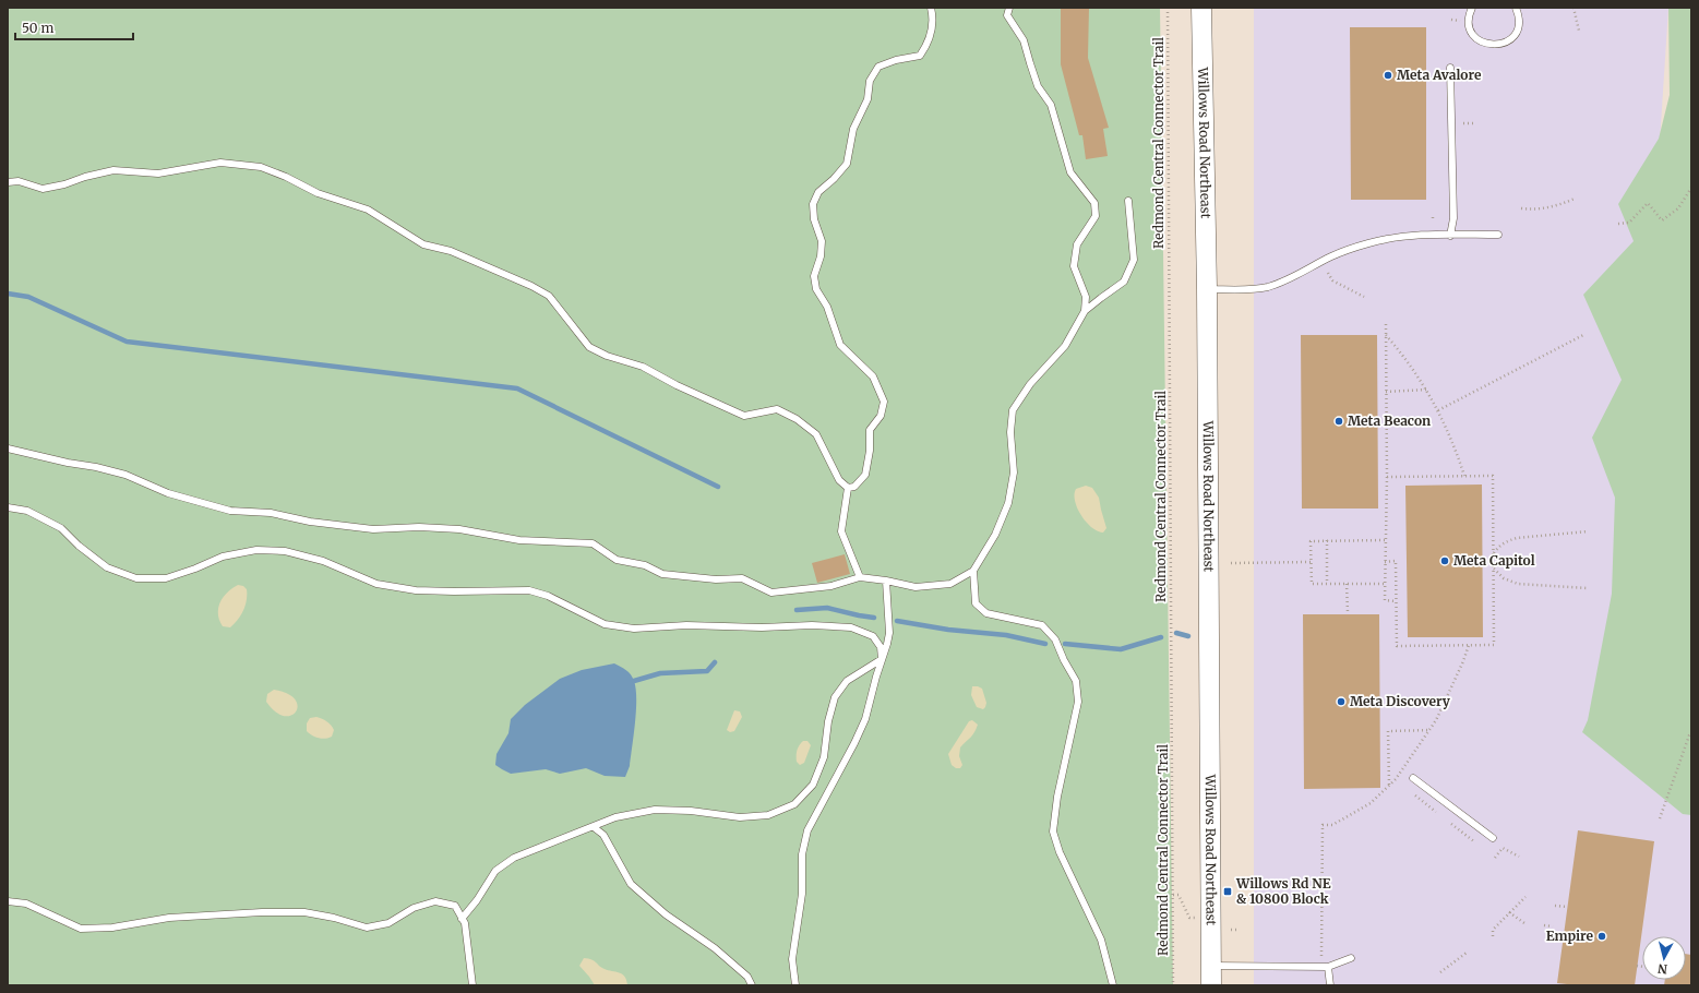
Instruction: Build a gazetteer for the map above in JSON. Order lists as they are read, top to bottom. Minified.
{"streets":{"main road":["Willows Road Northeast"],"path":["Redmond Central Connector Trail"]},"places":{"other":["Meta Avalore","Meta Beacon","Meta Capitol","Meta Discovery","Empire"],"transit":["Willows Rd NE & 10800 Block"]},"scale_bar":"50 m","north":"bottom"}
